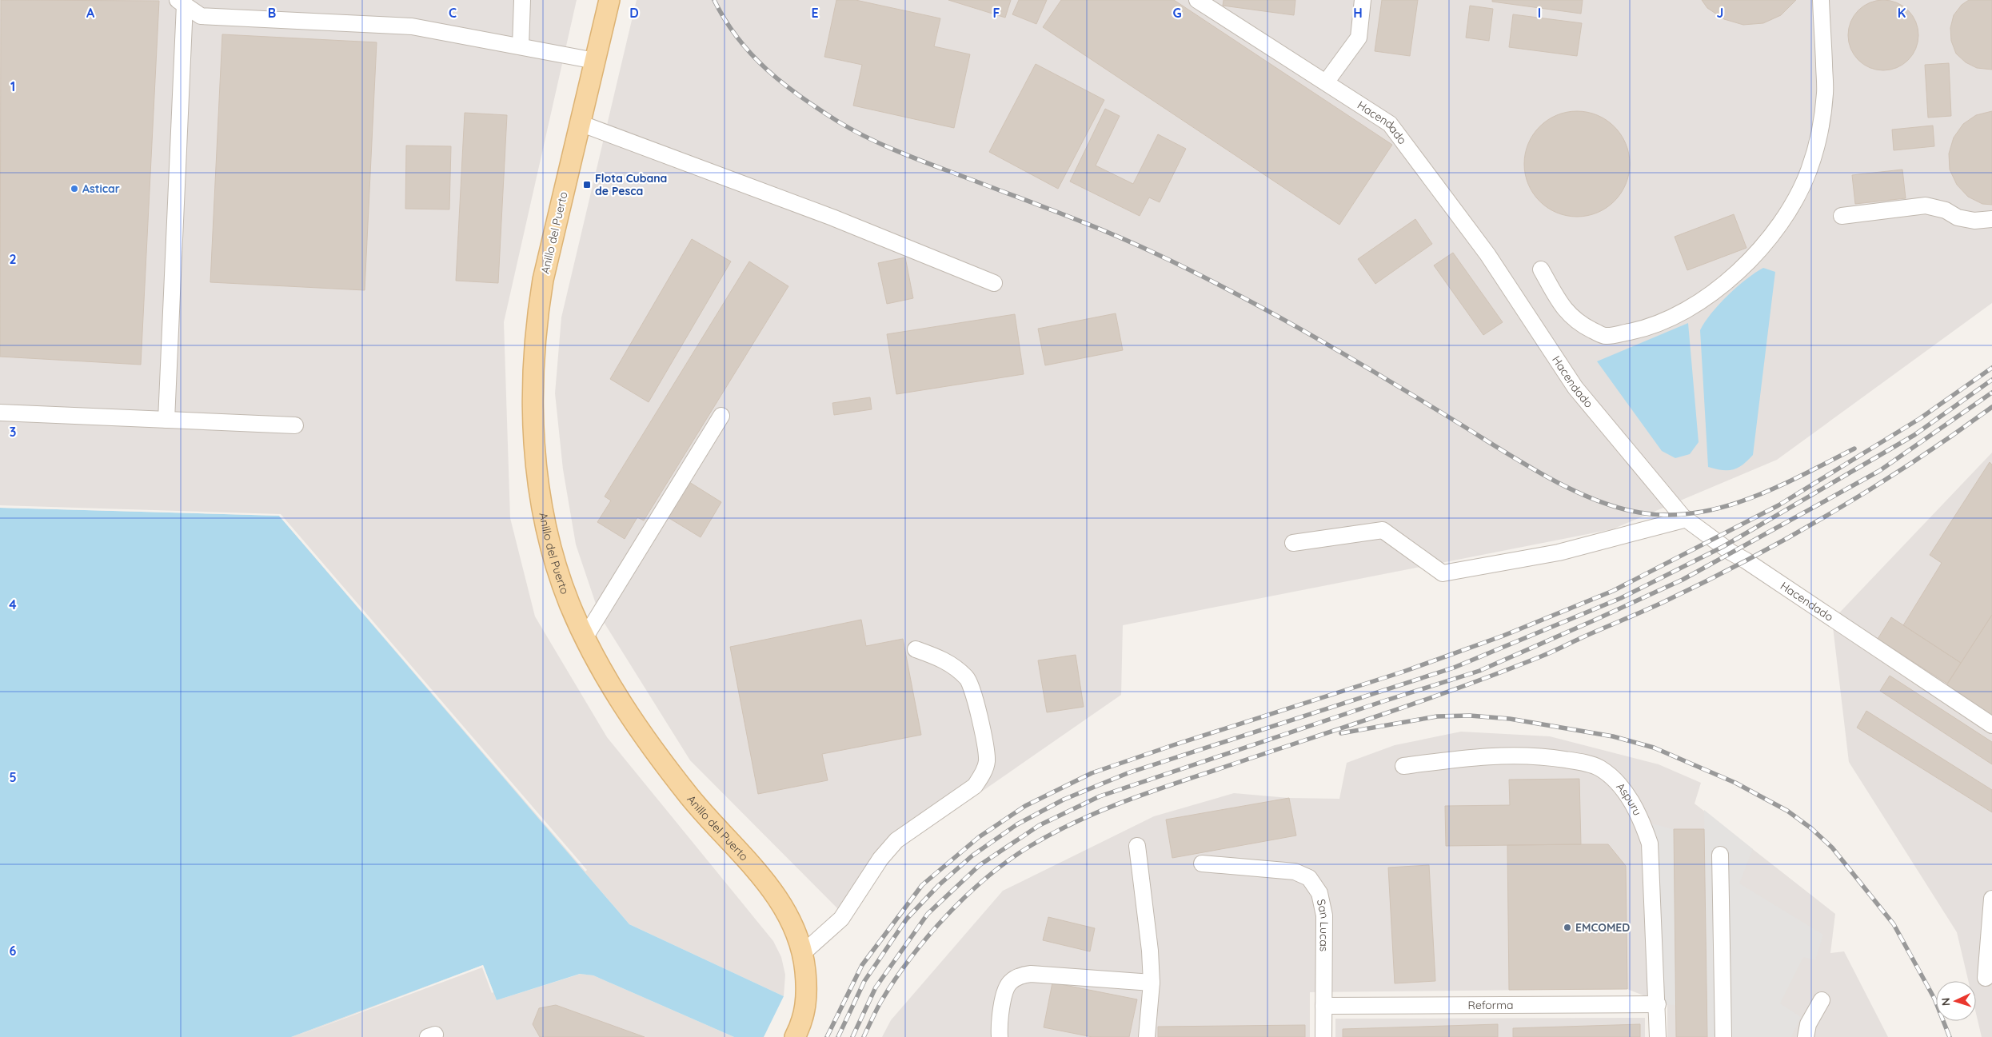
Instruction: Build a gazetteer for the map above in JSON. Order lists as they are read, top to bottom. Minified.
{"streets":{"main road":["Anillo del Puerto"],"street":["Hacendado","Aspuru","San Lucas","Reforma"]},"crossings":[["Aspuru","Reforma"],["San Lucas","Reforma"]],"places":{"transit":["Flota Cubana de Pesca"],"other":["Asticar","EMCOMED"]},"north":"left","grid":{"columns":["A","B","C","D","E","F","G","H","I","J","K"],"rows":["1","2","3","4","5","6"]}}
